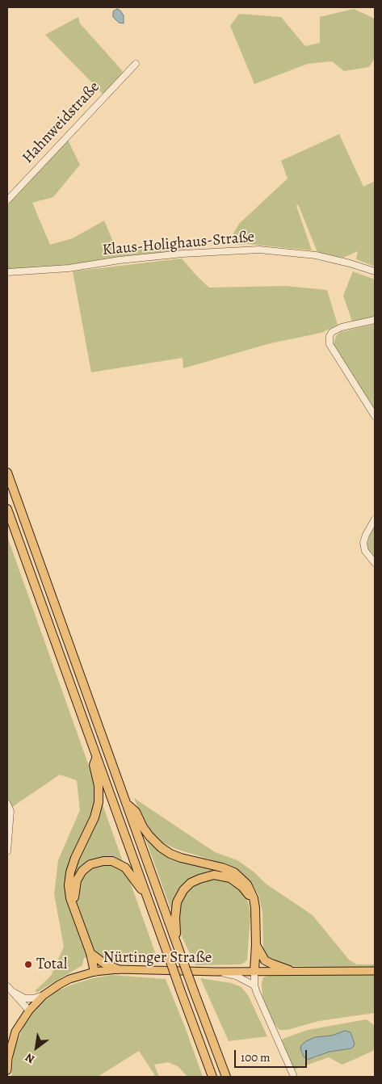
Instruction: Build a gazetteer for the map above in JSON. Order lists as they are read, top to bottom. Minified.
{"streets":{"main road":["Nürtinger Straße"],"street":["Hahnweidstraße","Klaus-Holighaus-Straße"]},"places":["Total"],"scale_bar":"100 m","north":"bottom left"}
